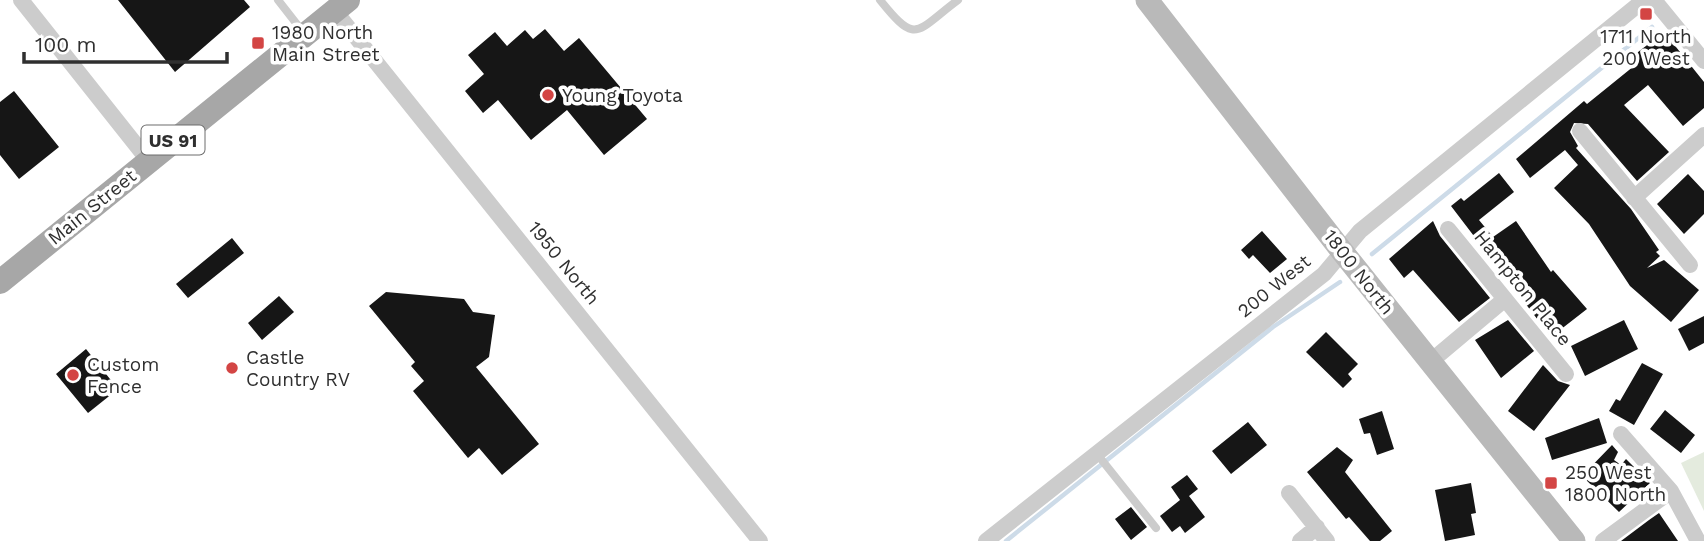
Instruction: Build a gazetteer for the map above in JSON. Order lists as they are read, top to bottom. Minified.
{"streets":{"main road":["US 91","Main Street"],"street":["1950 North","1800 North","200 West","Hampton Place"]},"crossings":[["Main Street","1950 North"],["1800 North","200 West"]],"places":{"transit":["1711 North 200 West","1980 North Main Street","250 West 1800 North"],"other":["Young Toyota","Castle Country RV","Custom Fence"]},"scale_bar":"100 m"}
